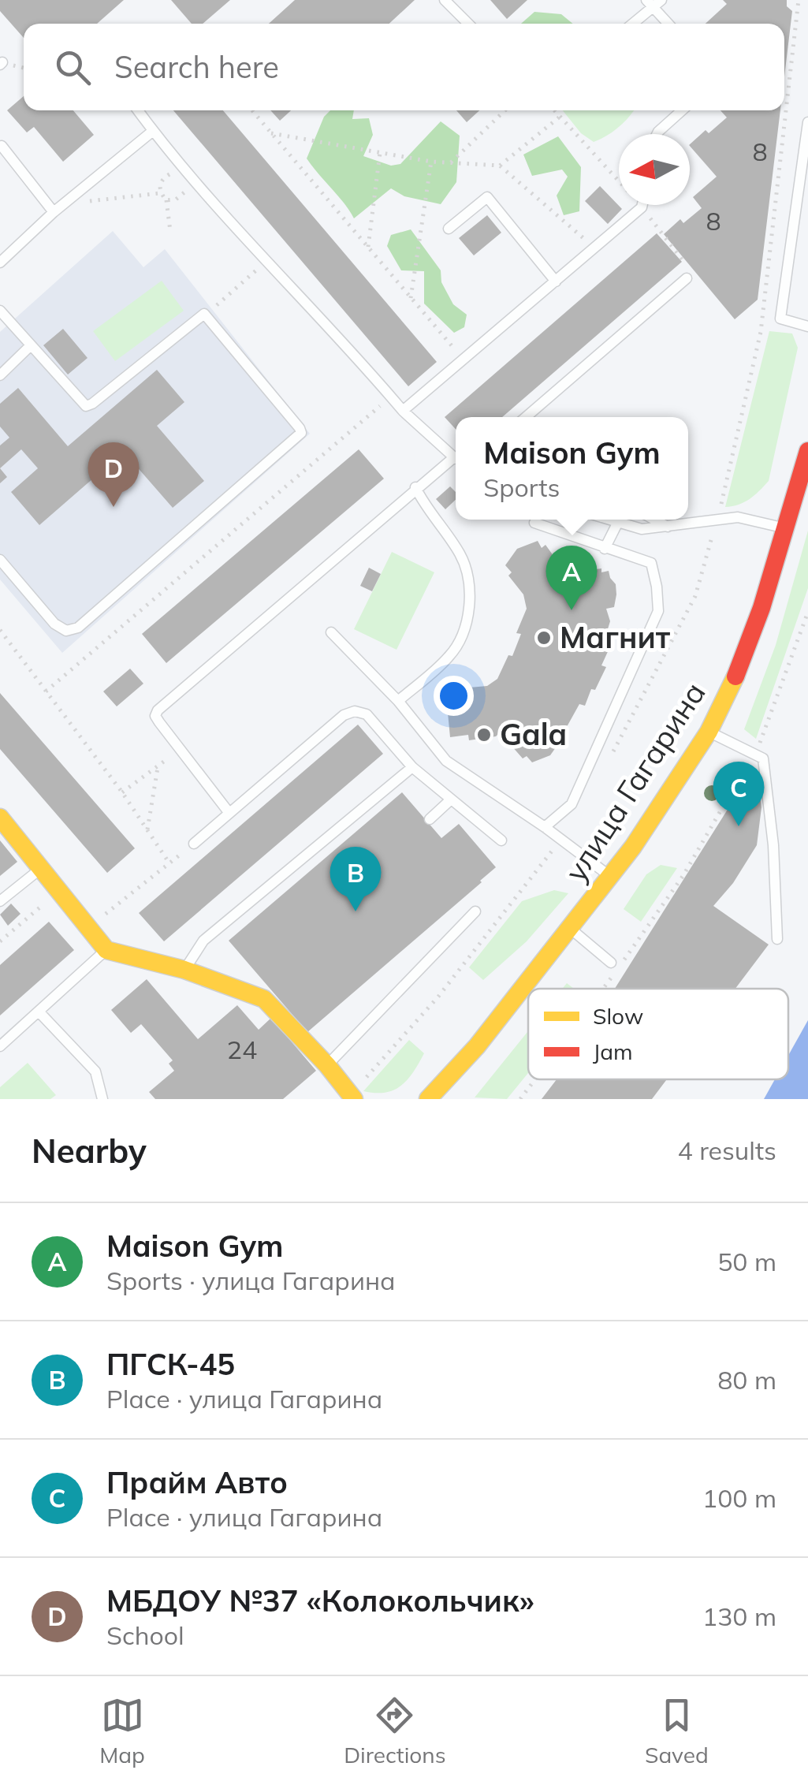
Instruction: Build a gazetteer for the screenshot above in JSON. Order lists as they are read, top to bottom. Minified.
{"streets":{"main road":["улица Гагарина"]},"places":["Магнит","Gala"],"house_numbers":["8","8","24"],"legend":["Slow","Jam"],"north":"left","page":{"search":"Search here","popup":["Maison Gym","Sports"],"pins":["D","A","C","B"],"heading":["Nearby","4 results"],"list":[{"mark":"A","name":"Maison Gym","note":"Sports · улица Гагарина","value":"50 m"},{"mark":"B","name":"ПГСК-45","note":"Place · улица Гагарина","value":"80 m"},{"mark":"C","name":"Прайм Авто","note":"Place · улица Гагарина","value":"100 m"},{"mark":"D","name":"МБДОУ №37 «Колокольчик»","note":"School","value":"130 m"}],"nav":["Map","Directions","Saved"]}}
